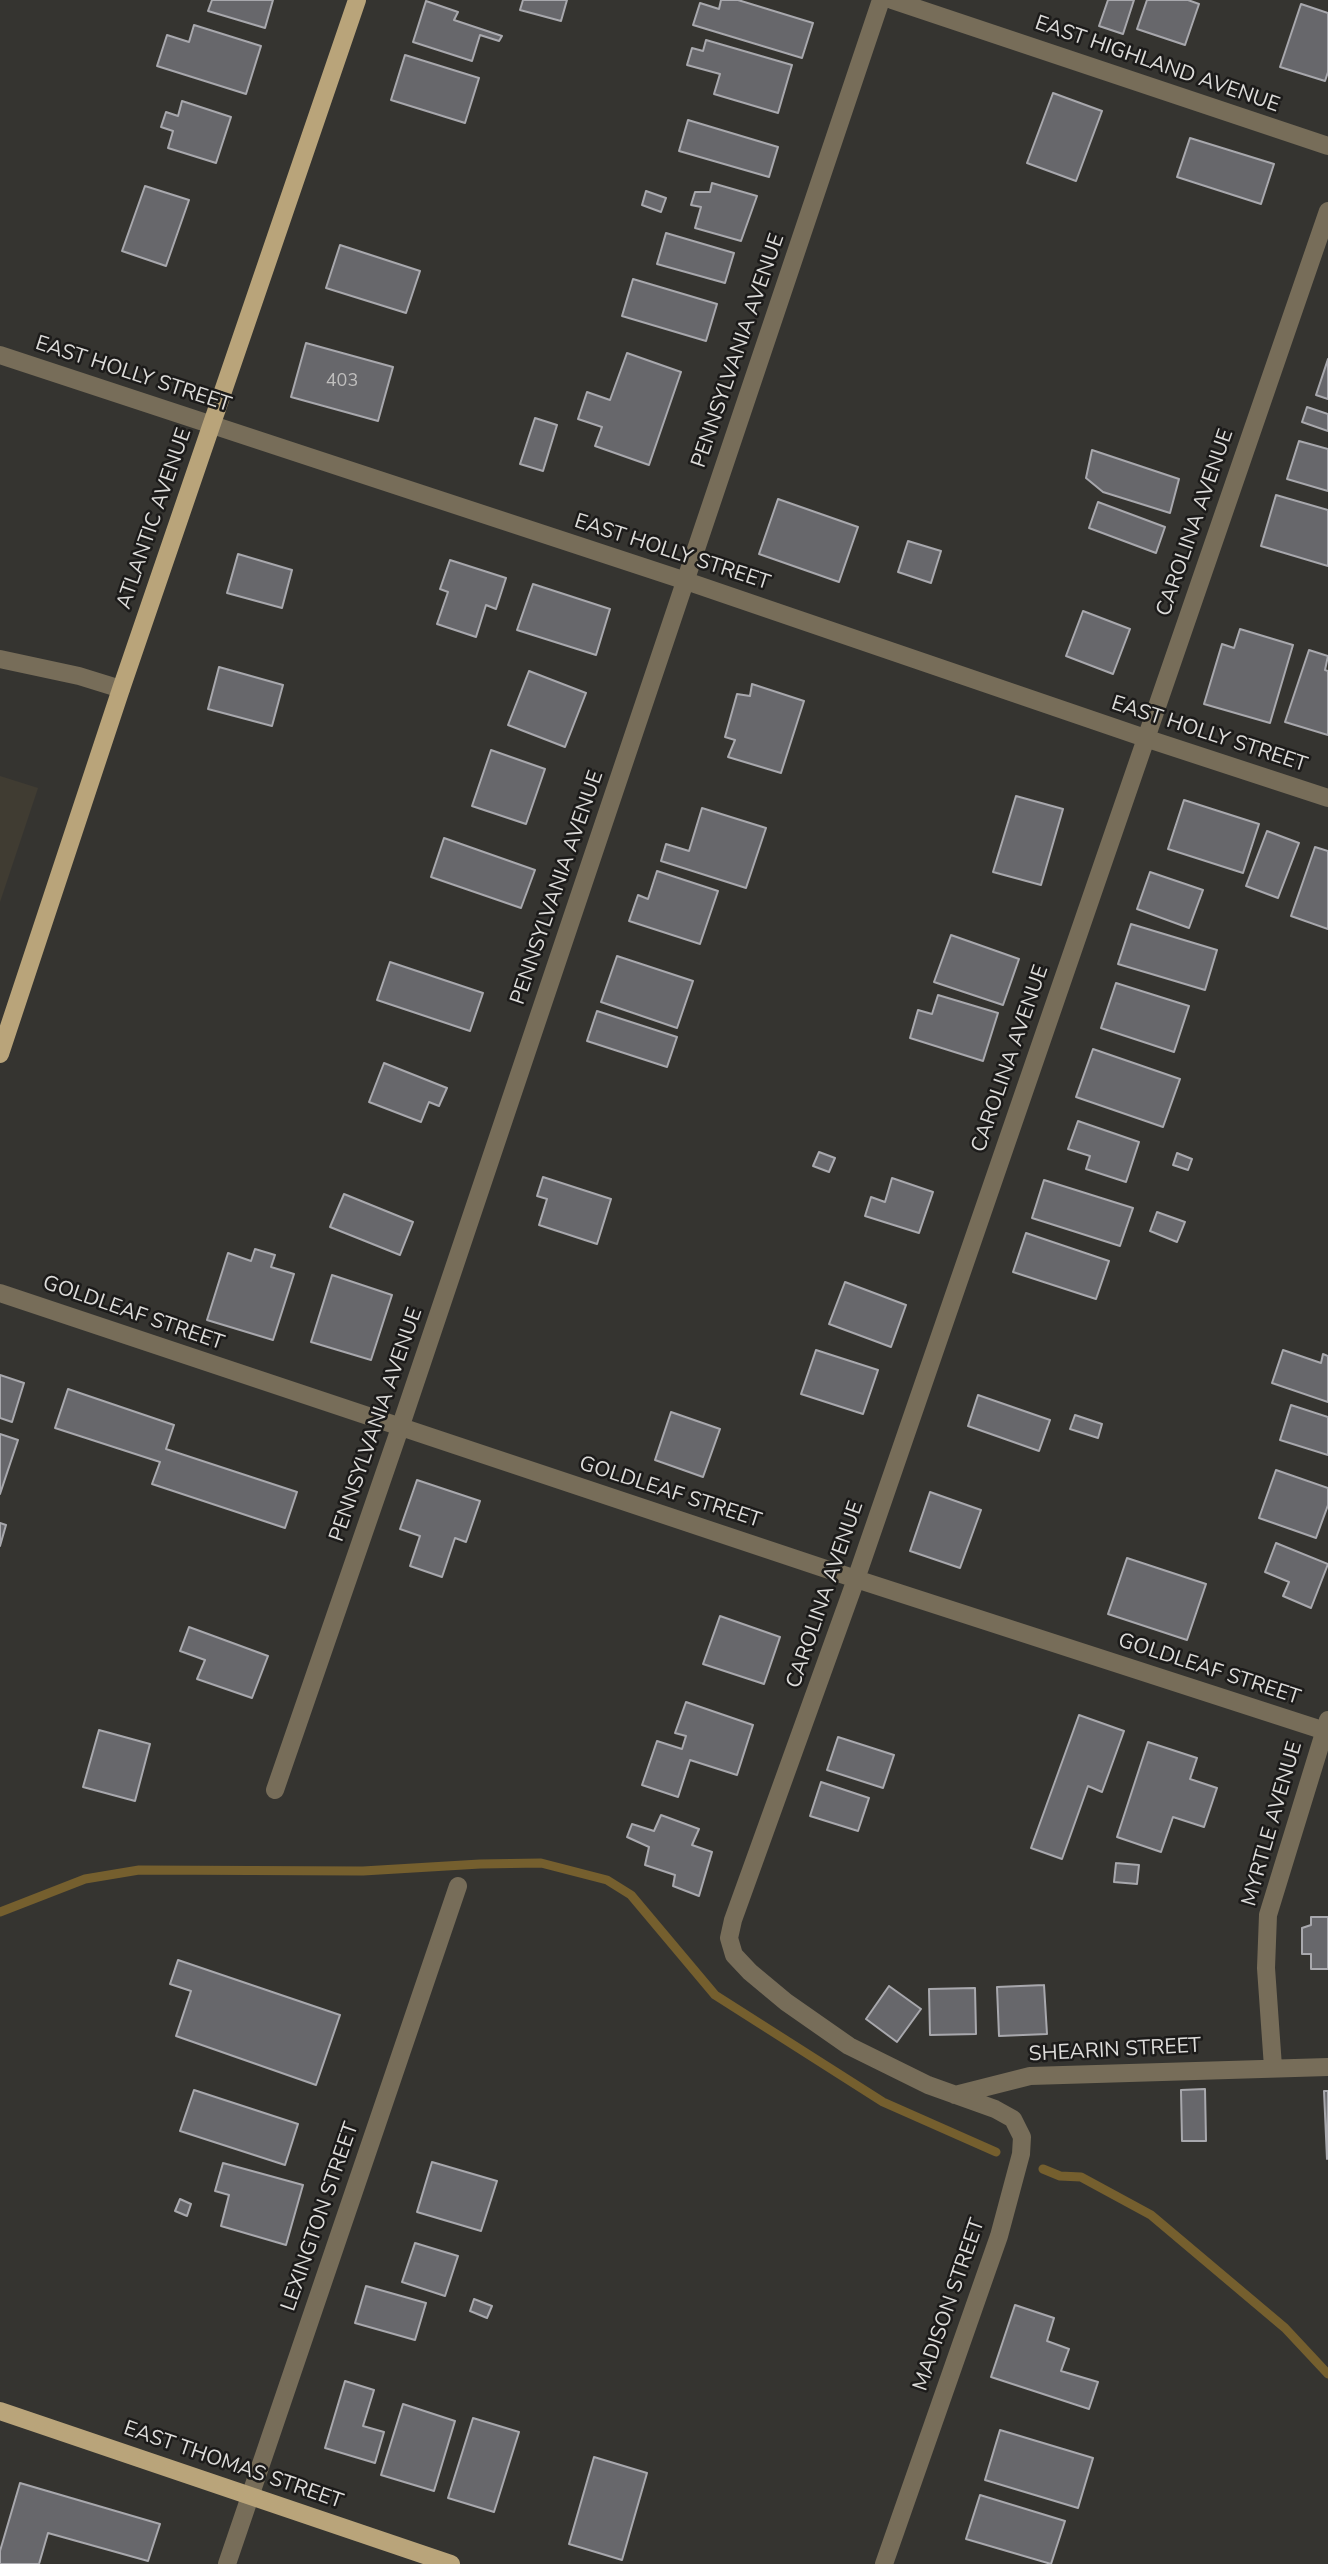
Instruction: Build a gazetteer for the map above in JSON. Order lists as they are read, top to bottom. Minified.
{"streets":{"main road":["ATLANTIC AVENUE","EAST THOMAS STREET"],"street":["EAST HIGHLAND AVENUE","PENNSYLVANIA AVENUE","EAST HOLLY STREET","CAROLINA AVENUE","GOLDLEAF STREET","MYRTLE AVENUE","SHEARIN STREET","LEXINGTON STREET","MADISON STREET"]},"crossings":[["PENNSYLVANIA AVENUE","EAST HOLLY STREET"],["PENNSYLVANIA AVENUE","GOLDLEAF STREET"],["EAST HOLLY STREET","ATLANTIC AVENUE"],["EAST HOLLY STREET","CAROLINA AVENUE"],["CAROLINA AVENUE","GOLDLEAF STREET"],["CAROLINA AVENUE","SHEARIN STREET"],["CAROLINA AVENUE","MADISON STREET"],["GOLDLEAF STREET","MYRTLE AVENUE"],["MYRTLE AVENUE","SHEARIN STREET"],["SHEARIN STREET","MADISON STREET"],["LEXINGTON STREET","EAST THOMAS STREET"]],"house_numbers":["403"]}
